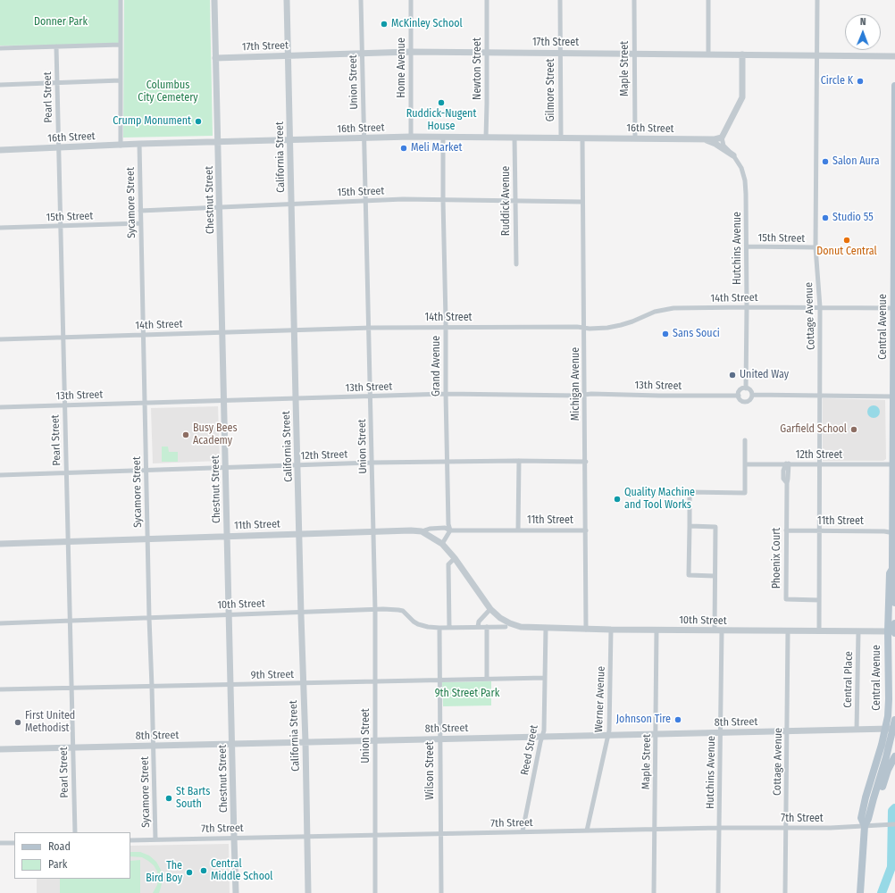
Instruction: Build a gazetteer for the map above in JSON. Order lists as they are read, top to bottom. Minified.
{"streets":{"main road":["Central Avenue"],"street":["17th Street","Home Avenue","Newton Street","Maple Street","Union Street","Gilmore Street","Pearl Street","16th Street","California Street","15th Street","Chestnut Street","Ruddick Avenue","Sycamore Street","Hutchins Avenue","14th Street","Cottage Avenue","Grand Avenue","Michigan Avenue","13th Street","12th Street","11th Street","Phoenix Court","10th Street","9th Street","Central Place","Werner Avenue","8th Street","Reed Street","Wilson Street","7th Street"]},"crossings":[["17th Street","Home Avenue"],["17th Street","Newton Street"],["17th Street","Maple Street"],["17th Street","Union Street"],["17th Street","Gilmore Street"],["17th Street","California Street"],["17th Street","Chestnut Street"],["17th Street","Cottage Avenue"],["Home Avenue","16th Street"],["Newton Street","16th Street"],["Maple Street","16th Street"],["Maple Street","10th Street"],["Maple Street","8th Street"],["Maple Street","7th Street"],["Union Street","16th Street"],["Union Street","15th Street"],["Union Street","14th Street"],["Union Street","13th Street"],["Union Street","12th Street"],["Union Street","11th Street"],["Union Street","10th Street"],["Union Street","9th Street"],["Union Street","8th Street"],["Union Street","7th Street"],["Gilmore Street","16th Street"],["Pearl Street","16th Street"],["Pearl Street","15th Street"],["Pearl Street","14th Street"],["Pearl Street","13th Street"],["Pearl Street","12th Street"],["Pearl Street","11th Street"],["Pearl Street","10th Street"],["Pearl Street","9th Street"],["Pearl Street","8th Street"],["16th Street","California Street"],["16th Street","Chestnut Street"],["16th Street","Ruddick Avenue"],["16th Street","Sycamore Street"],["16th Street","Hutchins Avenue"],["16th Street","Grand Avenue"],["16th Street","Michigan Avenue"],["California Street","15th Street"],["California Street","14th Street"],["California Street","13th Street"],["California Street","12th Street"],["California Street","11th Street"],["California Street","10th Street"],["California Street","9th Street"],["California Street","8th Street"],["California Street","7th Street"],["15th Street","Chestnut Street"],["15th Street","Ruddick Avenue"],["15th Street","Sycamore Street"],["15th Street","Hutchins Avenue"],["15th Street","Cottage Avenue"],["15th Street","Grand Avenue"],["15th Street","Michigan Avenue"],["Chestnut Street","14th Street"],["Chestnut Street","13th Street"],["Chestnut Street","12th Street"],["Chestnut Street","11th Street"],["Chestnut Street","10th Street"],["Chestnut Street","9th Street"],["Chestnut Street","8th Street"],["Chestnut Street","7th Street"],["Sycamore Street","14th Street"],["Sycamore Street","13th Street"],["Sycamore Street","12th Street"],["Sycamore Street","11th Street"],["Sycamore Street","10th Street"],["Sycamore Street","9th Street"],["Sycamore Street","8th Street"],["Sycamore Street","7th Street"],["Hutchins Avenue","14th Street"],["Hutchins Avenue","13th Street"],["Hutchins Avenue","10th Street"],["Hutchins Avenue","8th Street"],["Hutchins Avenue","7th Street"],["14th Street","Cottage Avenue"],["14th Street","Central Avenue"],["14th Street","Grand Avenue"],["14th Street","Michigan Avenue"],["Cottage Avenue","12th Street"],["Cottage Avenue","11th Street"],["Cottage Avenue","Phoenix Court"],["Cottage Avenue","10th Street"],["Cottage Avenue","8th Street"],["Cottage Avenue","7th Street"],["Central Avenue","12th Street"],["Central Avenue","11th Street"],["Central Avenue","10th Street"],["Central Avenue","8th Street"],["Central Avenue","7th Street"],["Grand Avenue","13th Street"],["Grand Avenue","12th Street"],["Grand Avenue","11th Street"],["Michigan Avenue","13th Street"],["Michigan Avenue","12th Street"],["Michigan Avenue","11th Street"],["Michigan Avenue","10th Street"],["12th Street","Phoenix Court"],["11th Street","Phoenix Court"],["10th Street","Central Place"],["10th Street","Werner Avenue"],["10th Street","Reed Street"],["10th Street","Wilson Street"],["9th Street","Reed Street"],["9th Street","Wilson Street"],["Central Place","8th Street"],["Werner Avenue","8th Street"],["Werner Avenue","7th Street"],["8th Street","Reed Street"],["8th Street","Wilson Street"],["Reed Street","7th Street"],["Wilson Street","7th Street"]],"parks":["Donner Park","Columbus City Cemetery","9th Street Park"],"places":["McKinley School","Circle K","Ruddick-Nugent House","Crump Monument","Meli Market","Salon Aura","Studio 55","Donut Central","Sans Souci","United Way","Garfield School","Busy Bees Academy","Quality Machine and Tool Works","Johnson Tire","First United Methodist","St Barts South","Central Middle School","The Bird Boy"],"legend":["Road","Park"],"north":"top"}
